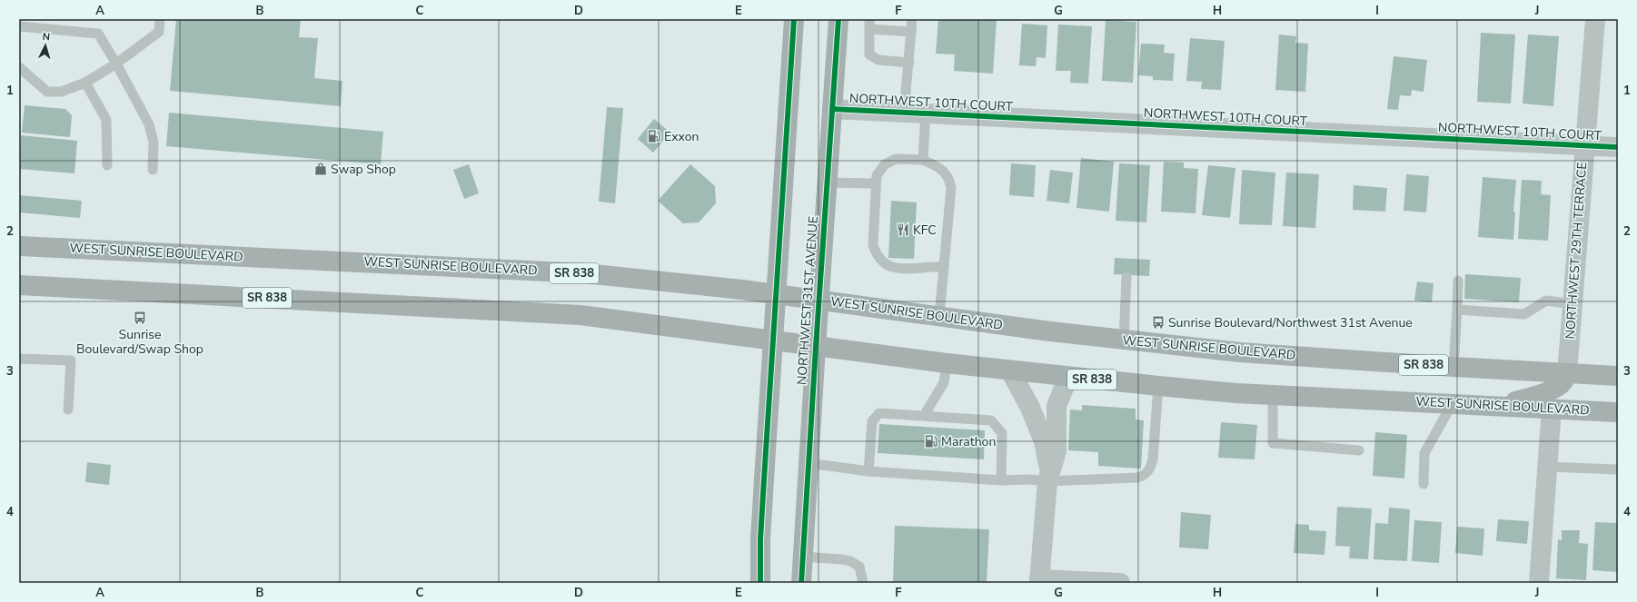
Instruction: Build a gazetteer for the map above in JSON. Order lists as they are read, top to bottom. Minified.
{"streets":{"main road":["WEST SUNRISE BOULEVARD","SR 838","NORTHWEST 31ST AVENUE"],"street":["NORTHWEST 10TH COURT","NORTHWEST 29TH TERRACE"]},"crossings":[["NORTHWEST 10TH COURT","NORTHWEST 29TH TERRACE"],["NORTHWEST 10TH COURT","NORTHWEST 31ST AVENUE"],["NORTHWEST 29TH TERRACE","WEST SUNRISE BOULEVARD"],["WEST SUNRISE BOULEVARD","NORTHWEST 31ST AVENUE"]],"places":{"fuel station":["Exxon","Marathon"],"shop":["Swap Shop"],"restaurant":["KFC"],"bus stop":["Sunrise Boulevard/Swap Shop","Sunrise Boulevard/Northwest 31st Avenue"]},"north":"top","grid":{"columns":["A","B","C","D","E","F","G","H","I","J"],"rows":["1","2","3","4"]}}
